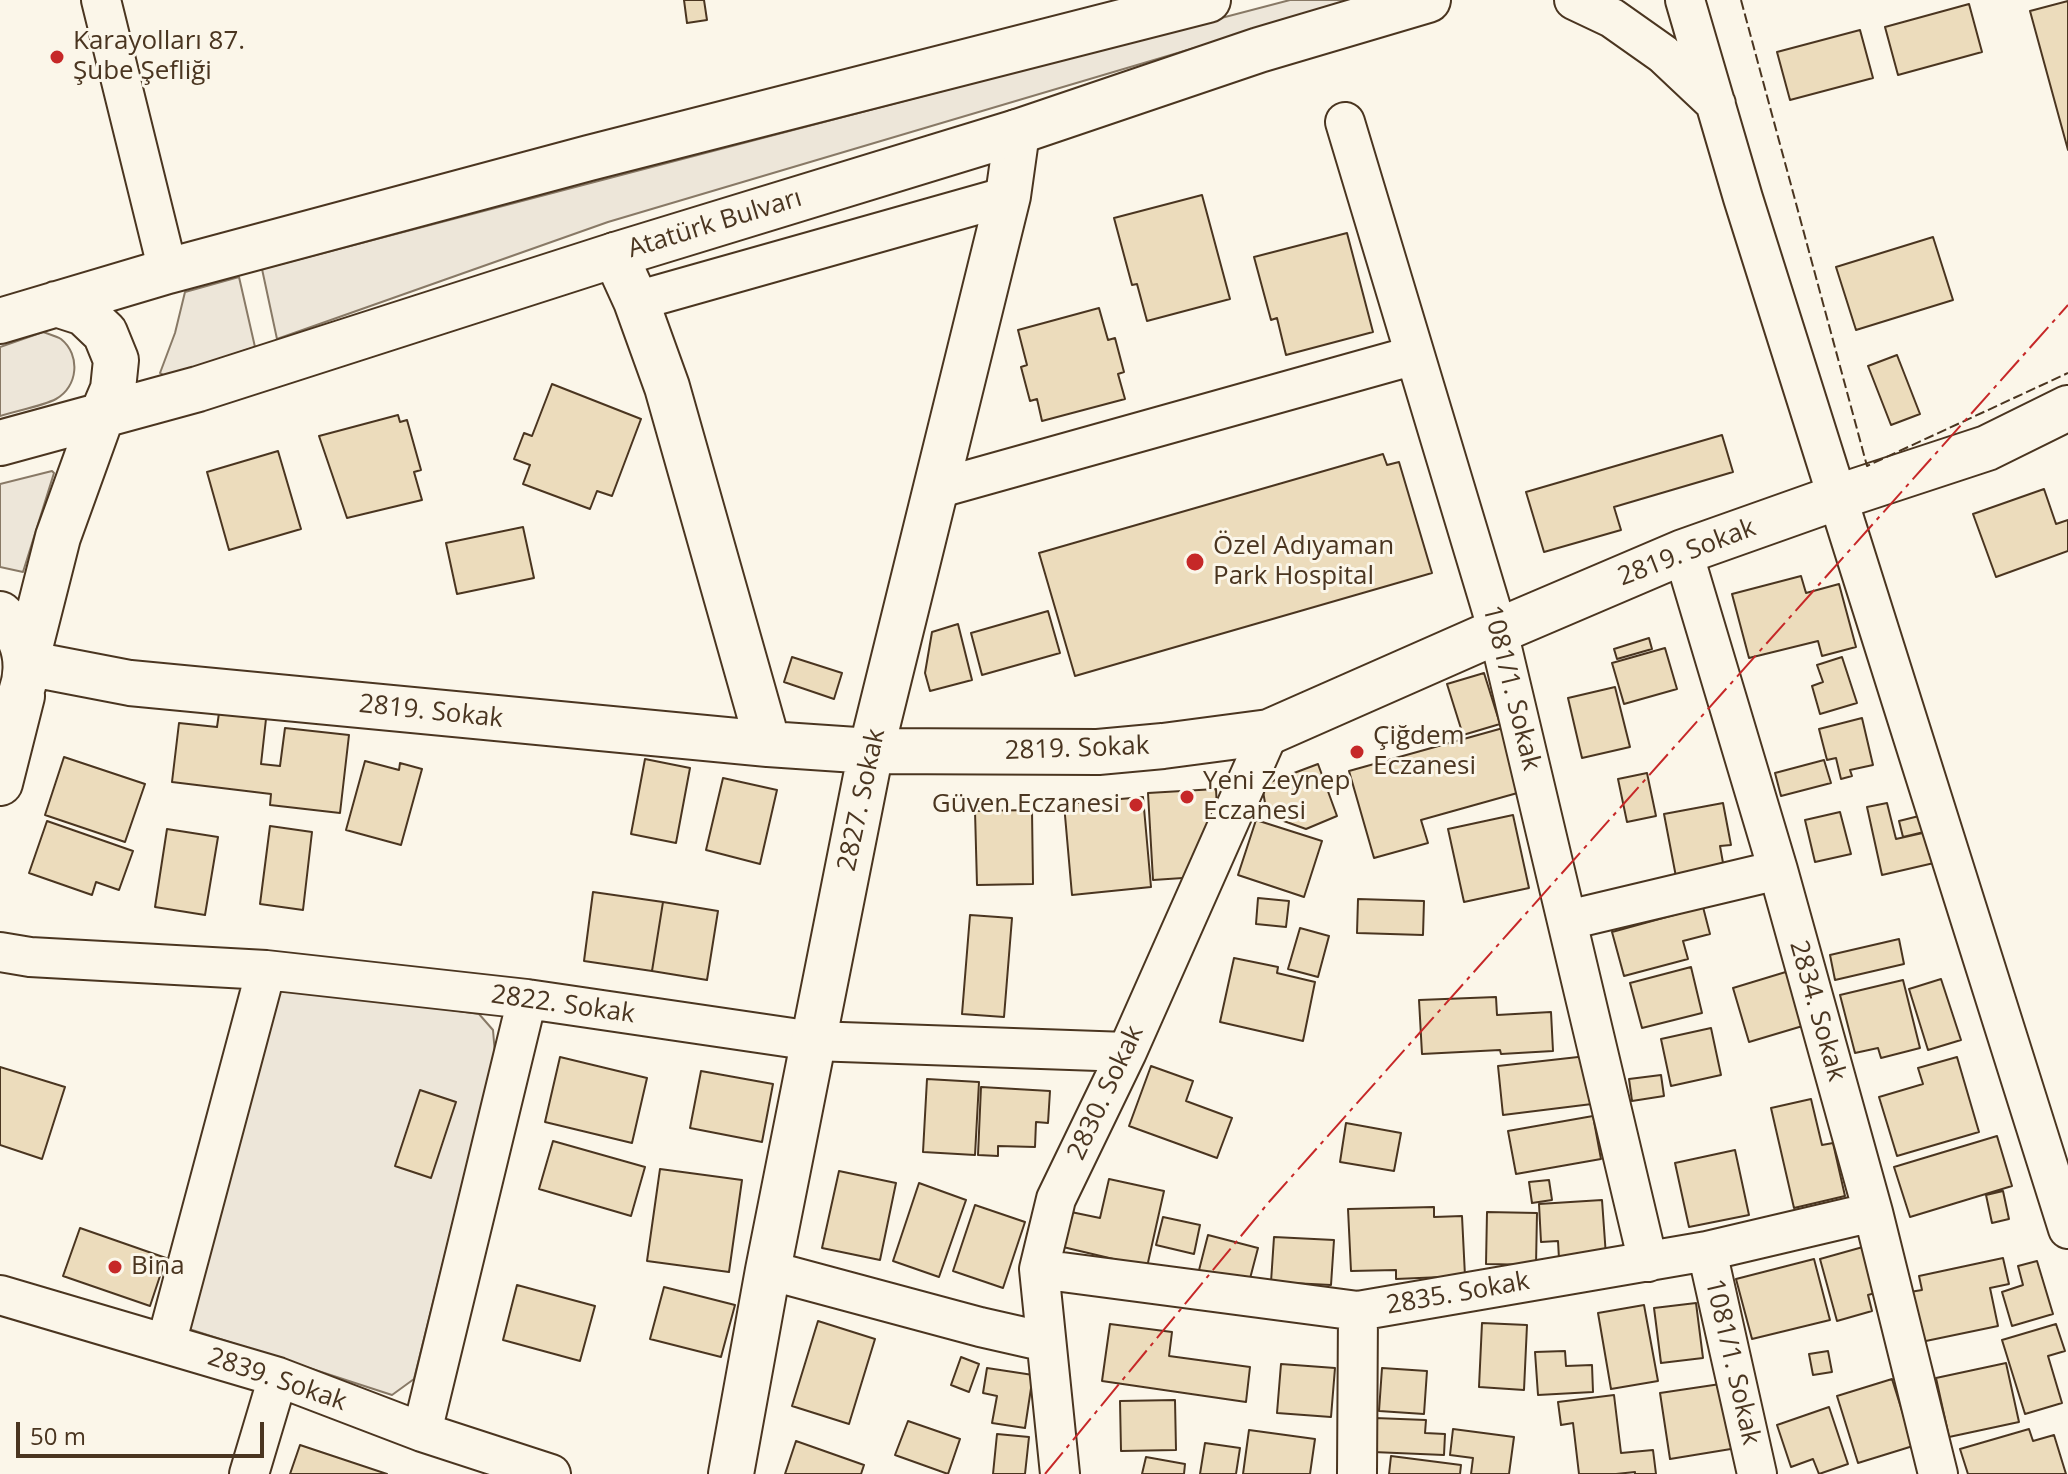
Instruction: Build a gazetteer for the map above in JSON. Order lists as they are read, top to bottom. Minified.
{"streets":{"main road":["Atatürk Bulvarı","2819. Sokak","2827. Sokak"],"street":["1081/1. Sokak","2822. Sokak","2834. Sokak","2830. Sokak","2835. Sokak","2839. Sokak"]},"crossings":[["Atatürk Bulvarı","2827. Sokak"],["2819. Sokak","1081/1. Sokak"],["2819. Sokak","2827. Sokak"],["2819. Sokak","2834. Sokak"],["2819. Sokak","2830. Sokak"],["1081/1. Sokak","2835. Sokak"],["2827. Sokak","2822. Sokak"],["2822. Sokak","2830. Sokak"],["2834. Sokak","2835. Sokak"],["2830. Sokak","2835. Sokak"]],"places":["Karayolları 87. Şube Şefliği","Özel Adıyaman Park Hospital","Çiğdem Eczanesi","Yeni Zeynep Eczanesi","Güven Eczanesi","Bina"],"scale_bar":"50 m"}
